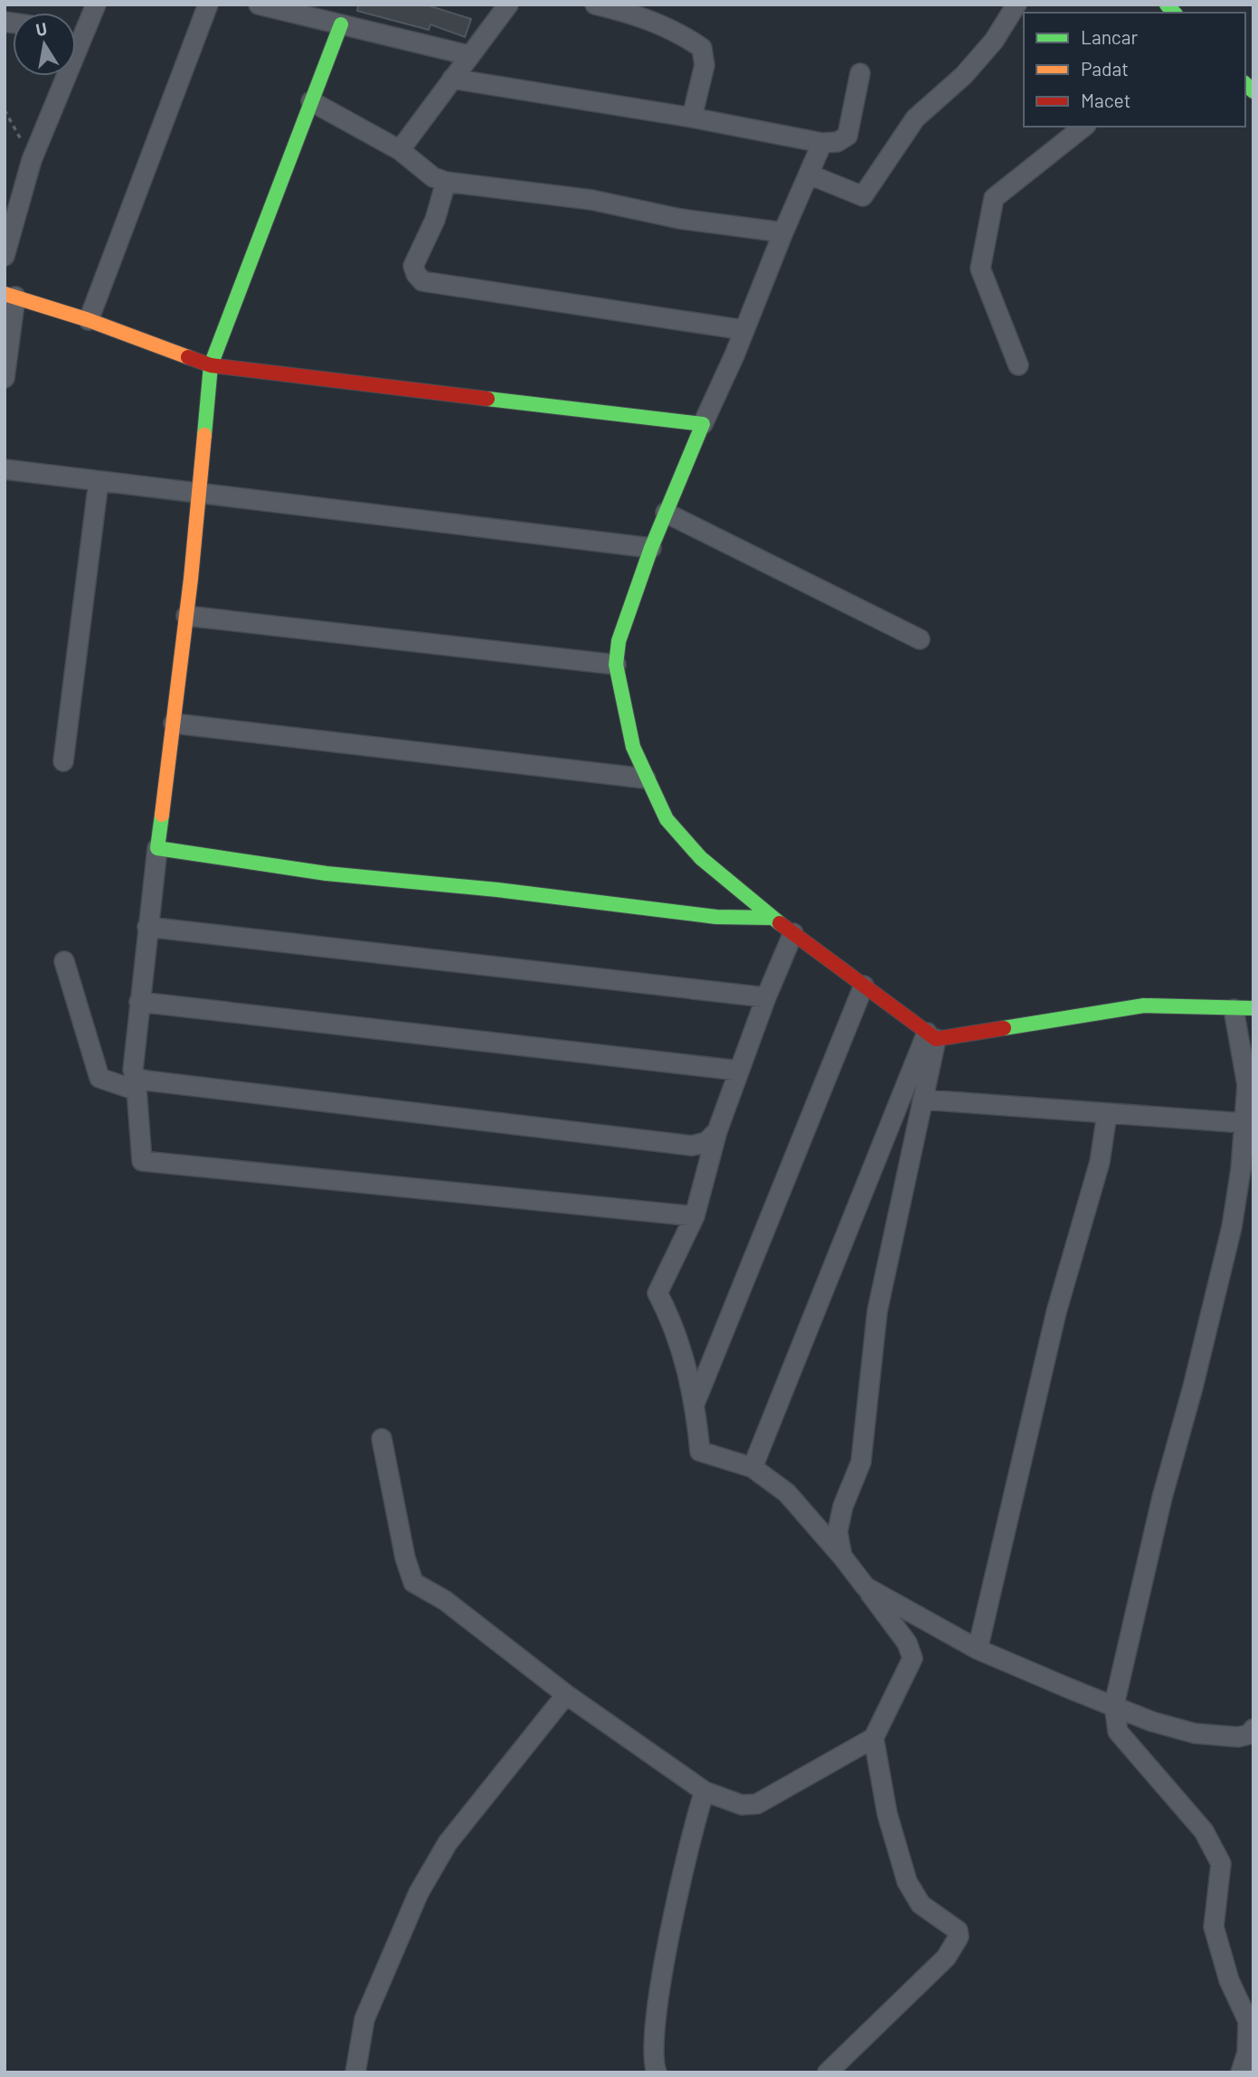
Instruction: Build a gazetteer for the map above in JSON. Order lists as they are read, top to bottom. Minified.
{"legend":["Lancar","Padat","Macet"],"north":"top"}
